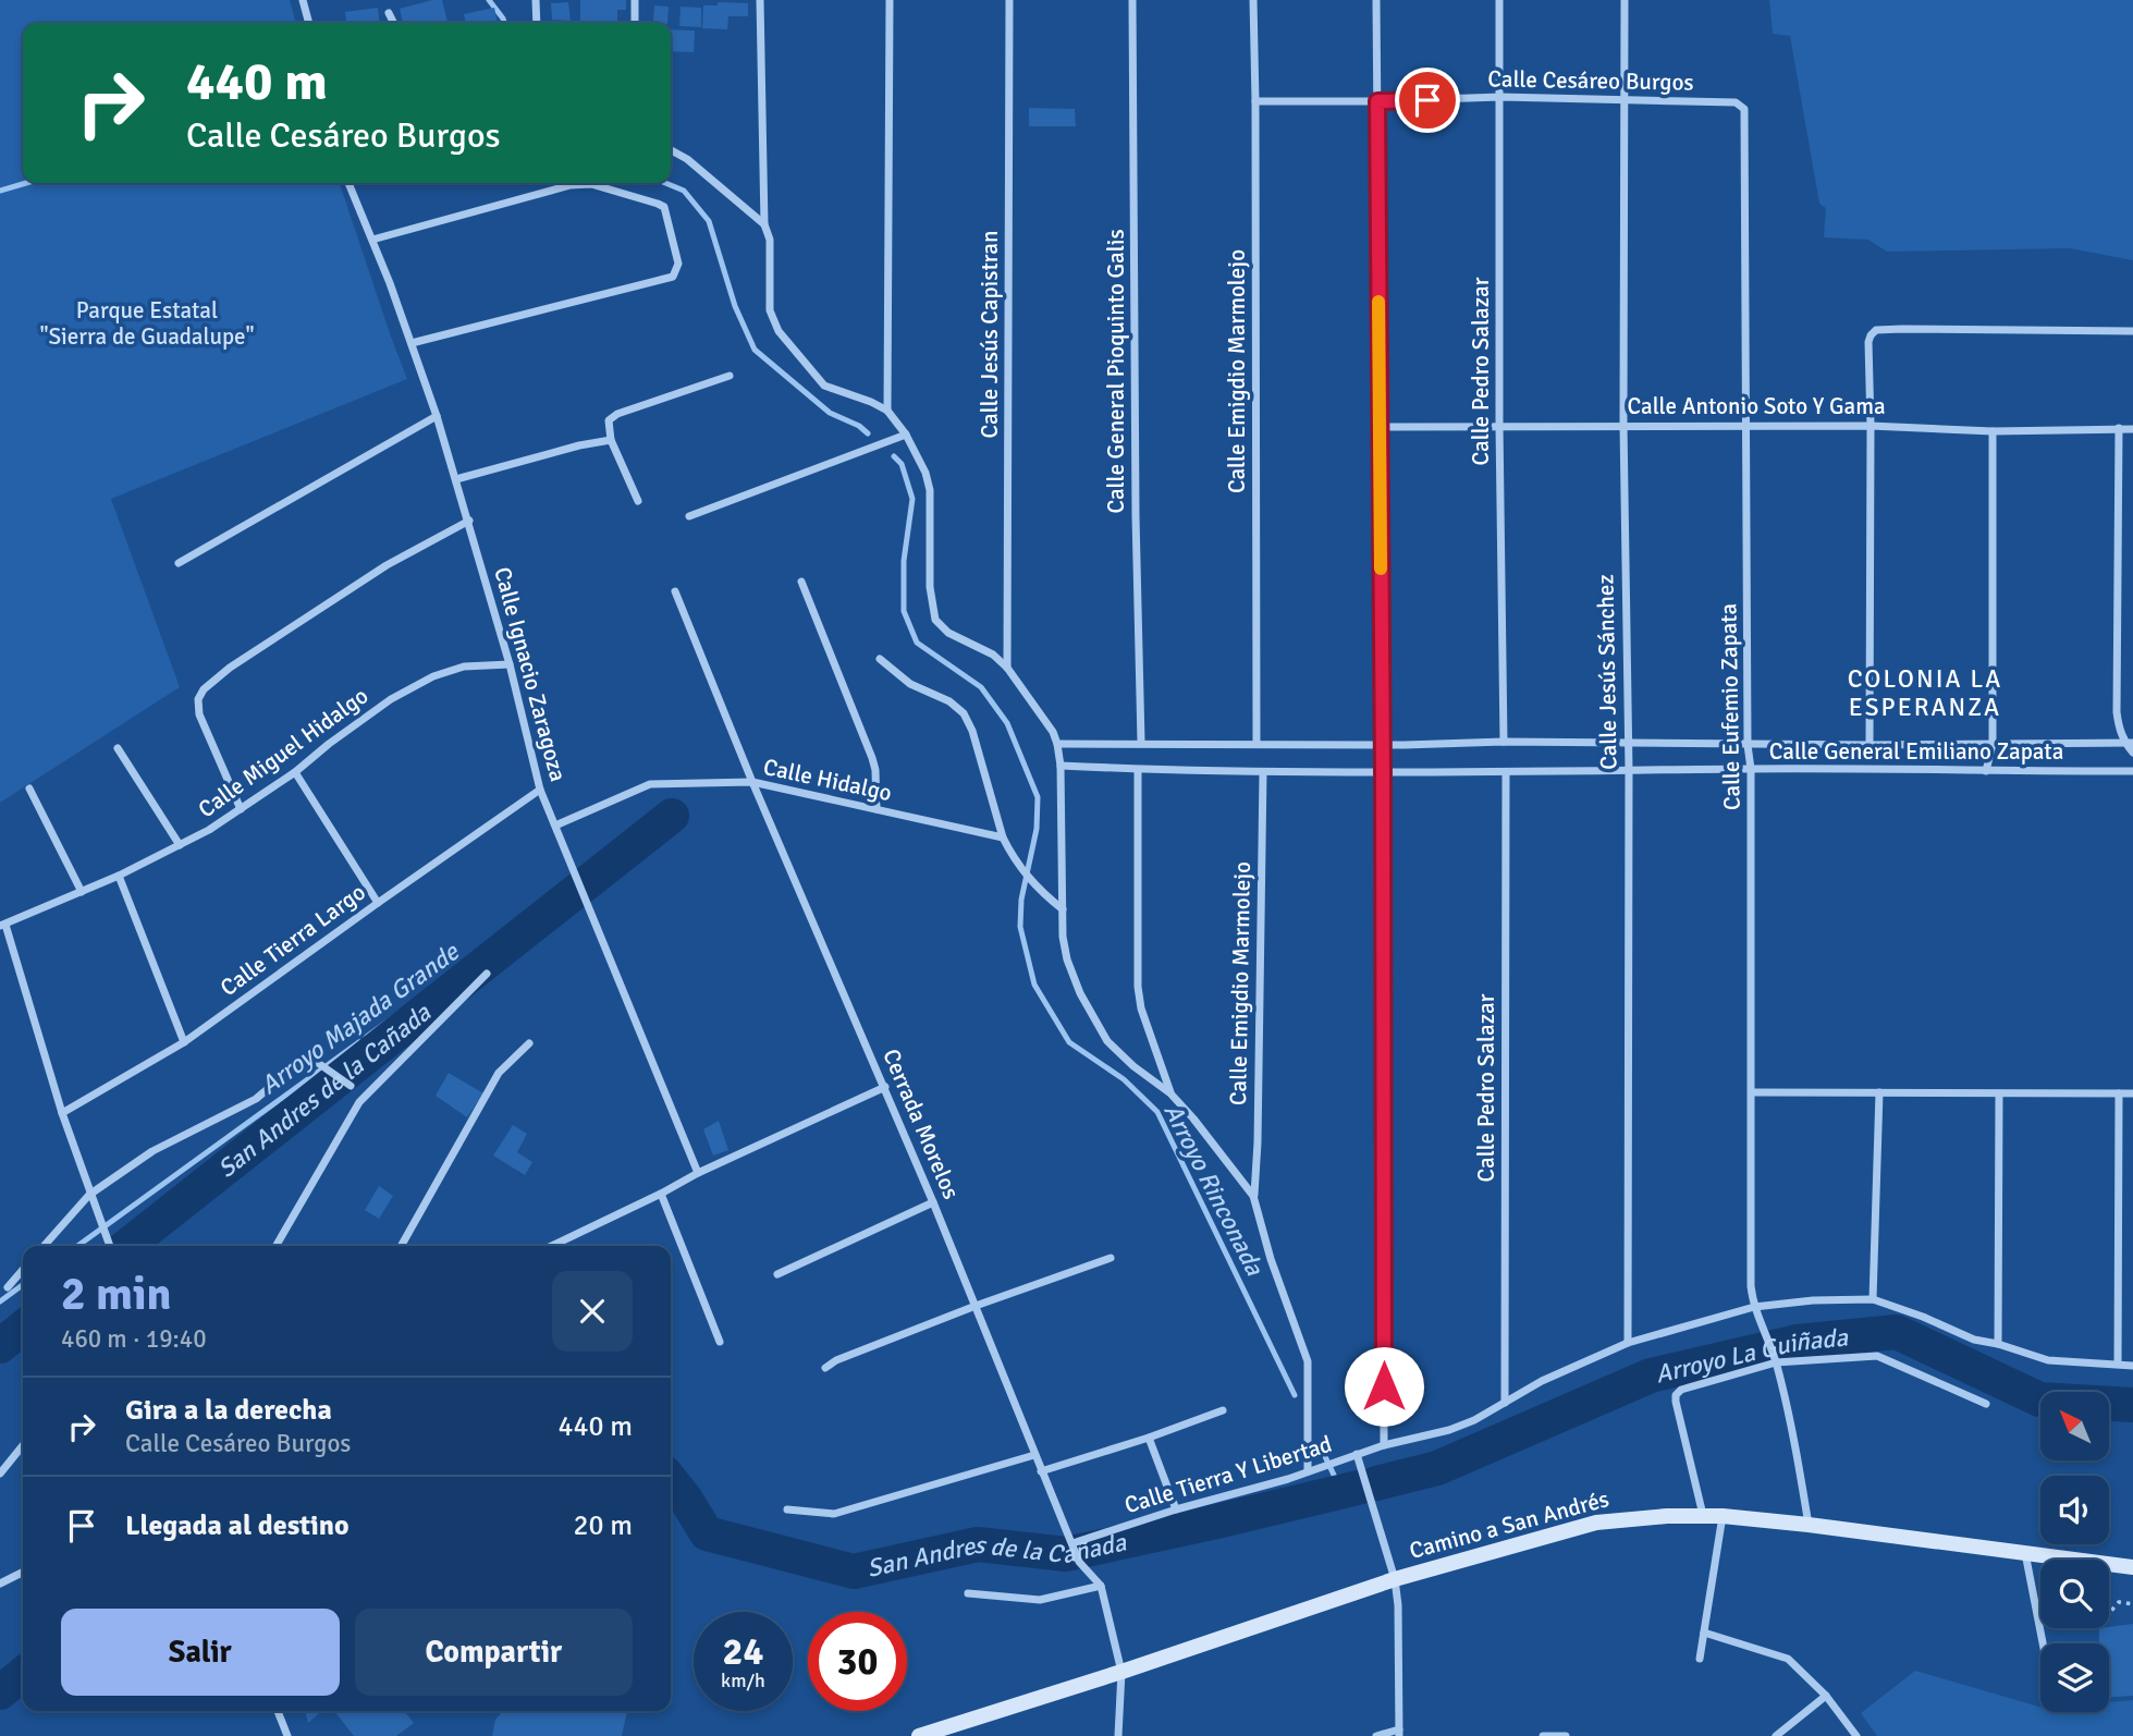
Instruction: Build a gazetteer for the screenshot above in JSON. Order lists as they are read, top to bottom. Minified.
{"streets":{"street":["Calle Cesáreo Burgos","Calle Jesús Capistran","Calle General Pioquinto Galis","Calle Emigdio Marmolejo","Calle Pedro Salazar","Calle Antonio Soto Y Gama","Calle Jesús Sánchez","Calle Ignacio Zaragoza","Calle Eufemio Zapata","Calle General Emiliano Zapata","Calle Miguel Hidalgo","Calle Hidalgo","Calle Tierra Largo","Cerrada Morelos","Calle Tierra Y Libertad","Camino a San Andrés"]},"crossings":[["Calle Cesáreo Burgos","Calle Emigdio Marmolejo"],["Calle Cesáreo Burgos","Calle Pedro Salazar"],["Calle Cesáreo Burgos","Calle Jesús Sánchez"],["Calle Cesáreo Burgos","Calle Eufemio Zapata"],["Calle General Pioquinto Galis","Calle General Emiliano Zapata"],["Calle Emigdio Marmolejo","Calle General Emiliano Zapata"],["Calle Pedro Salazar","Calle Antonio Soto Y Gama"],["Calle Pedro Salazar","Calle General Emiliano Zapata"],["Calle Pedro Salazar","Calle Tierra Y Libertad"],["Calle Antonio Soto Y Gama","Calle Jesús Sánchez"],["Calle Antonio Soto Y Gama","Calle Eufemio Zapata"],["Calle Jesús Sánchez","Calle General Emiliano Zapata"],["Calle Jesús Sánchez","Calle Tierra Y Libertad"],["Calle Ignacio Zaragoza","Calle Miguel Hidalgo"],["Calle Ignacio Zaragoza","Calle Hidalgo"],["Calle Ignacio Zaragoza","Calle Tierra Largo"],["Calle Eufemio Zapata","Calle General Emiliano Zapata"],["Calle Eufemio Zapata","Calle Tierra Y Libertad"],["Calle Eufemio Zapata","Camino a San Andrés"],["Calle Hidalgo","Cerrada Morelos"],["Cerrada Morelos","Calle Tierra Y Libertad"],["Cerrada Morelos","Camino a San Andrés"]],"districts":["COLONIA LA ESPERANZA"],"water":["Arroyo Majada Grande","San Andres de la Cañada","Arroyo Rinconada","Arroyo La Guiñada"],"parks":["Parque Estatal \"Sierra de Guadalupe\""],"north":"top left","page":{"turn":["440 m","Calle Cesáreo Burgos"],"heading":["2 min","460 m · 19:40"],"list":[{"name":"Gira a la derecha","note":"Calle Cesáreo Burgos","value":"440 m"},{"name":"Llegada al destino","value":"20 m"}],"buttons":["Salir","Compartir"],"speed":"24 km/h","limit":"30"}}
